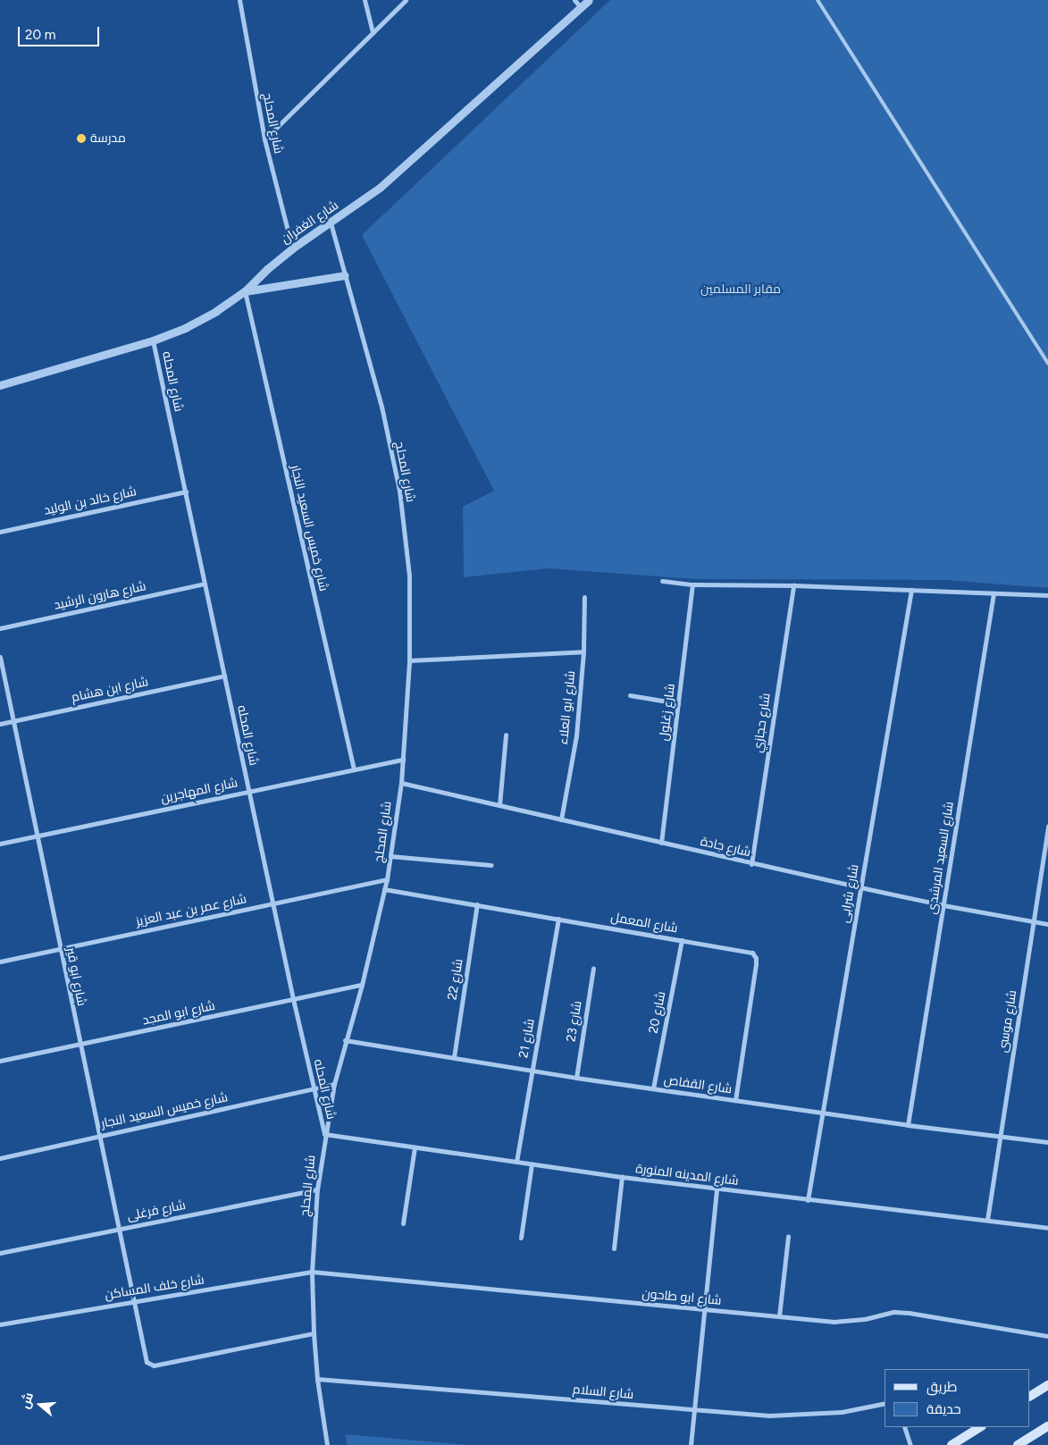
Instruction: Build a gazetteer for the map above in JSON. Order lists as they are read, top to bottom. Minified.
{"streets":{"street":["شارع المحلج","شارع الغفران","شارع المحله","شارع خالد بن الوليد","شارع خميس السعيد النجار","شارع هارون الرشيد","شارع ابن هشام","شارع ابو العلاء","شارع زغلول","شارع حجازي","شارع المهاجرين","شارع جادة","شارع السعيد المرشدى","شارع شرابى","شارع عمر بن عبد العزيز","شارع المعمل","شارع ابو قير","شارع 22","شارع 20","شارع ابو المجد","شارع 23","شارع موسى","شارع 21","شارع القفاص","شارع المدينه المنورة","شارع فرغلى","شارع خلف المساكن","شارع ابو طاحون","شارع السلام"]},"crossings":[["شارع المحلج","شارع الغفران"],["شارع المحلج","شارع المحله"],["شارع المحلج","شارع خميس السعيد النجار"],["شارع المحلج","شارع المهاجرين"],["شارع المحلج","شارع جادة"],["شارع المحلج","شارع عمر بن عبد العزيز"],["شارع المحلج","شارع المعمل"],["شارع المحلج","شارع ابو قير"],["شارع المحلج","شارع ابو المجد"],["شارع المحلج","شارع القفاص"],["شارع المحلج","شارع المدينه المنورة"],["شارع المحلج","شارع فرغلى"],["شارع المحلج","شارع خلف المساكن"],["شارع المحلج","شارع ابو طاحون"],["شارع المحلج","شارع السلام"],["شارع الغفران","شارع المحله"],["شارع الغفران","شارع خميس السعيد النجار"],["شارع المحله","شارع خالد بن الوليد"],["شارع المحله","شارع خميس السعيد النجار"],["شارع المحله","شارع هارون الرشيد"],["شارع المحله","شارع ابن هشام"],["شارع المحله","شارع المهاجرين"],["شارع المحله","شارع عمر بن عبد العزيز"],["شارع المحله","شارع ابو المجد"],["شارع المحله","شارع المدينه المنورة"],["شارع خميس السعيد النجار","شارع المهاجرين"],["شارع خميس السعيد النجار","شارع ابو قير"],["شارع ابن هشام","شارع ابو قير"],["شارع ابو العلاء","شارع جادة"],["شارع زغلول","شارع جادة"],["شارع حجازي","شارع جادة"],["شارع المهاجرين","شارع ابو قير"],["شارع جادة","شارع السعيد المرشدى"],["شارع جادة","شارع شرابى"],["شارع جادة","شارع موسى"],["شارع السعيد المرشدى","شارع القفاص"],["شارع شرابى","شارع القفاص"],["شارع شرابى","شارع المدينه المنورة"],["شارع عمر بن عبد العزيز","شارع ابو قير"],["شارع المعمل","شارع 22"],["شارع المعمل","شارع 20"],["شارع المعمل","شارع 21"],["شارع المعمل","شارع القفاص"],["شارع ابو قير","شارع ابو المجد"],["شارع ابو قير","شارع فرغلى"],["شارع ابو قير","شارع خلف المساكن"],["شارع 22","شارع القفاص"],["شارع 20","شارع القفاص"],["شارع 23","شارع القفاص"],["شارع موسى","شارع القفاص"],["شارع موسى","شارع المدينه المنورة"],["شارع 21","شارع القفاص"],["شارع 21","شارع المدينه المنورة"],["شارع خلف المساكن","شارع ابو طاحون"]],"parks":["مقابر المسلمين"],"places":["مدرسة"],"legend":["طريق","حديقة"],"scale_bar":"20 m","north":"left"}
